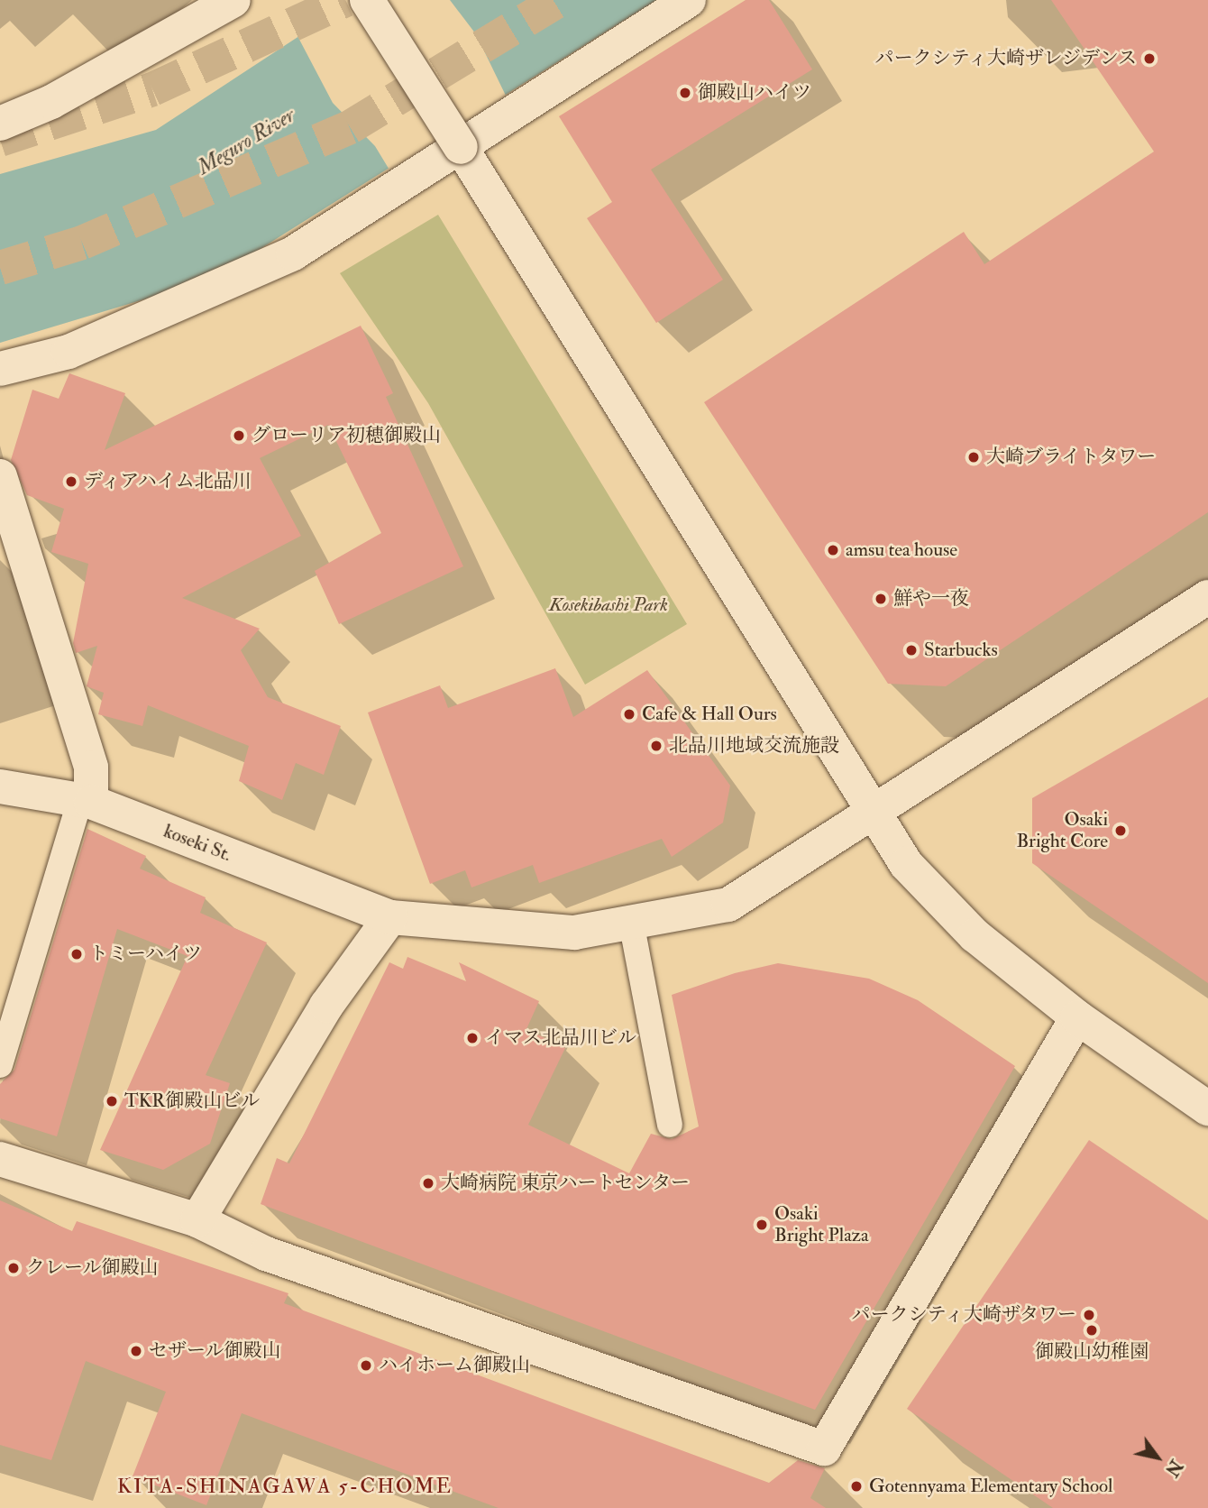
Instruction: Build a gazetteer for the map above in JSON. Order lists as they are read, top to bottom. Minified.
{"streets":{"street":["koseki St."]},"districts":["KITA-SHINAGAWA 5-CHOME"],"water":["Meguro River"],"parks":["Kosekibashi Park"],"places":["パークシティ大崎ザレジデンス","御殿山ハイツ","グローリア初穂御殿山","大崎ブライトタワー","ディアハイム北品川","amsu tea house","鮮や一夜","Starbucks","Cafe & Hall Ours","北品川地域交流施設","Osaki Bright Core","トミーハイツ","イマス北品川ビル","TKR御殿山ビル","大崎病院 東京ハートセンター","Osaki Bright Plaza","クレール御殿山","パークシティ大崎ザタワー","御殿山幼稚園","セザール御殿山","ハイホーム御殿山","Gotennyama Elementary School"],"north":"bottom right"}
